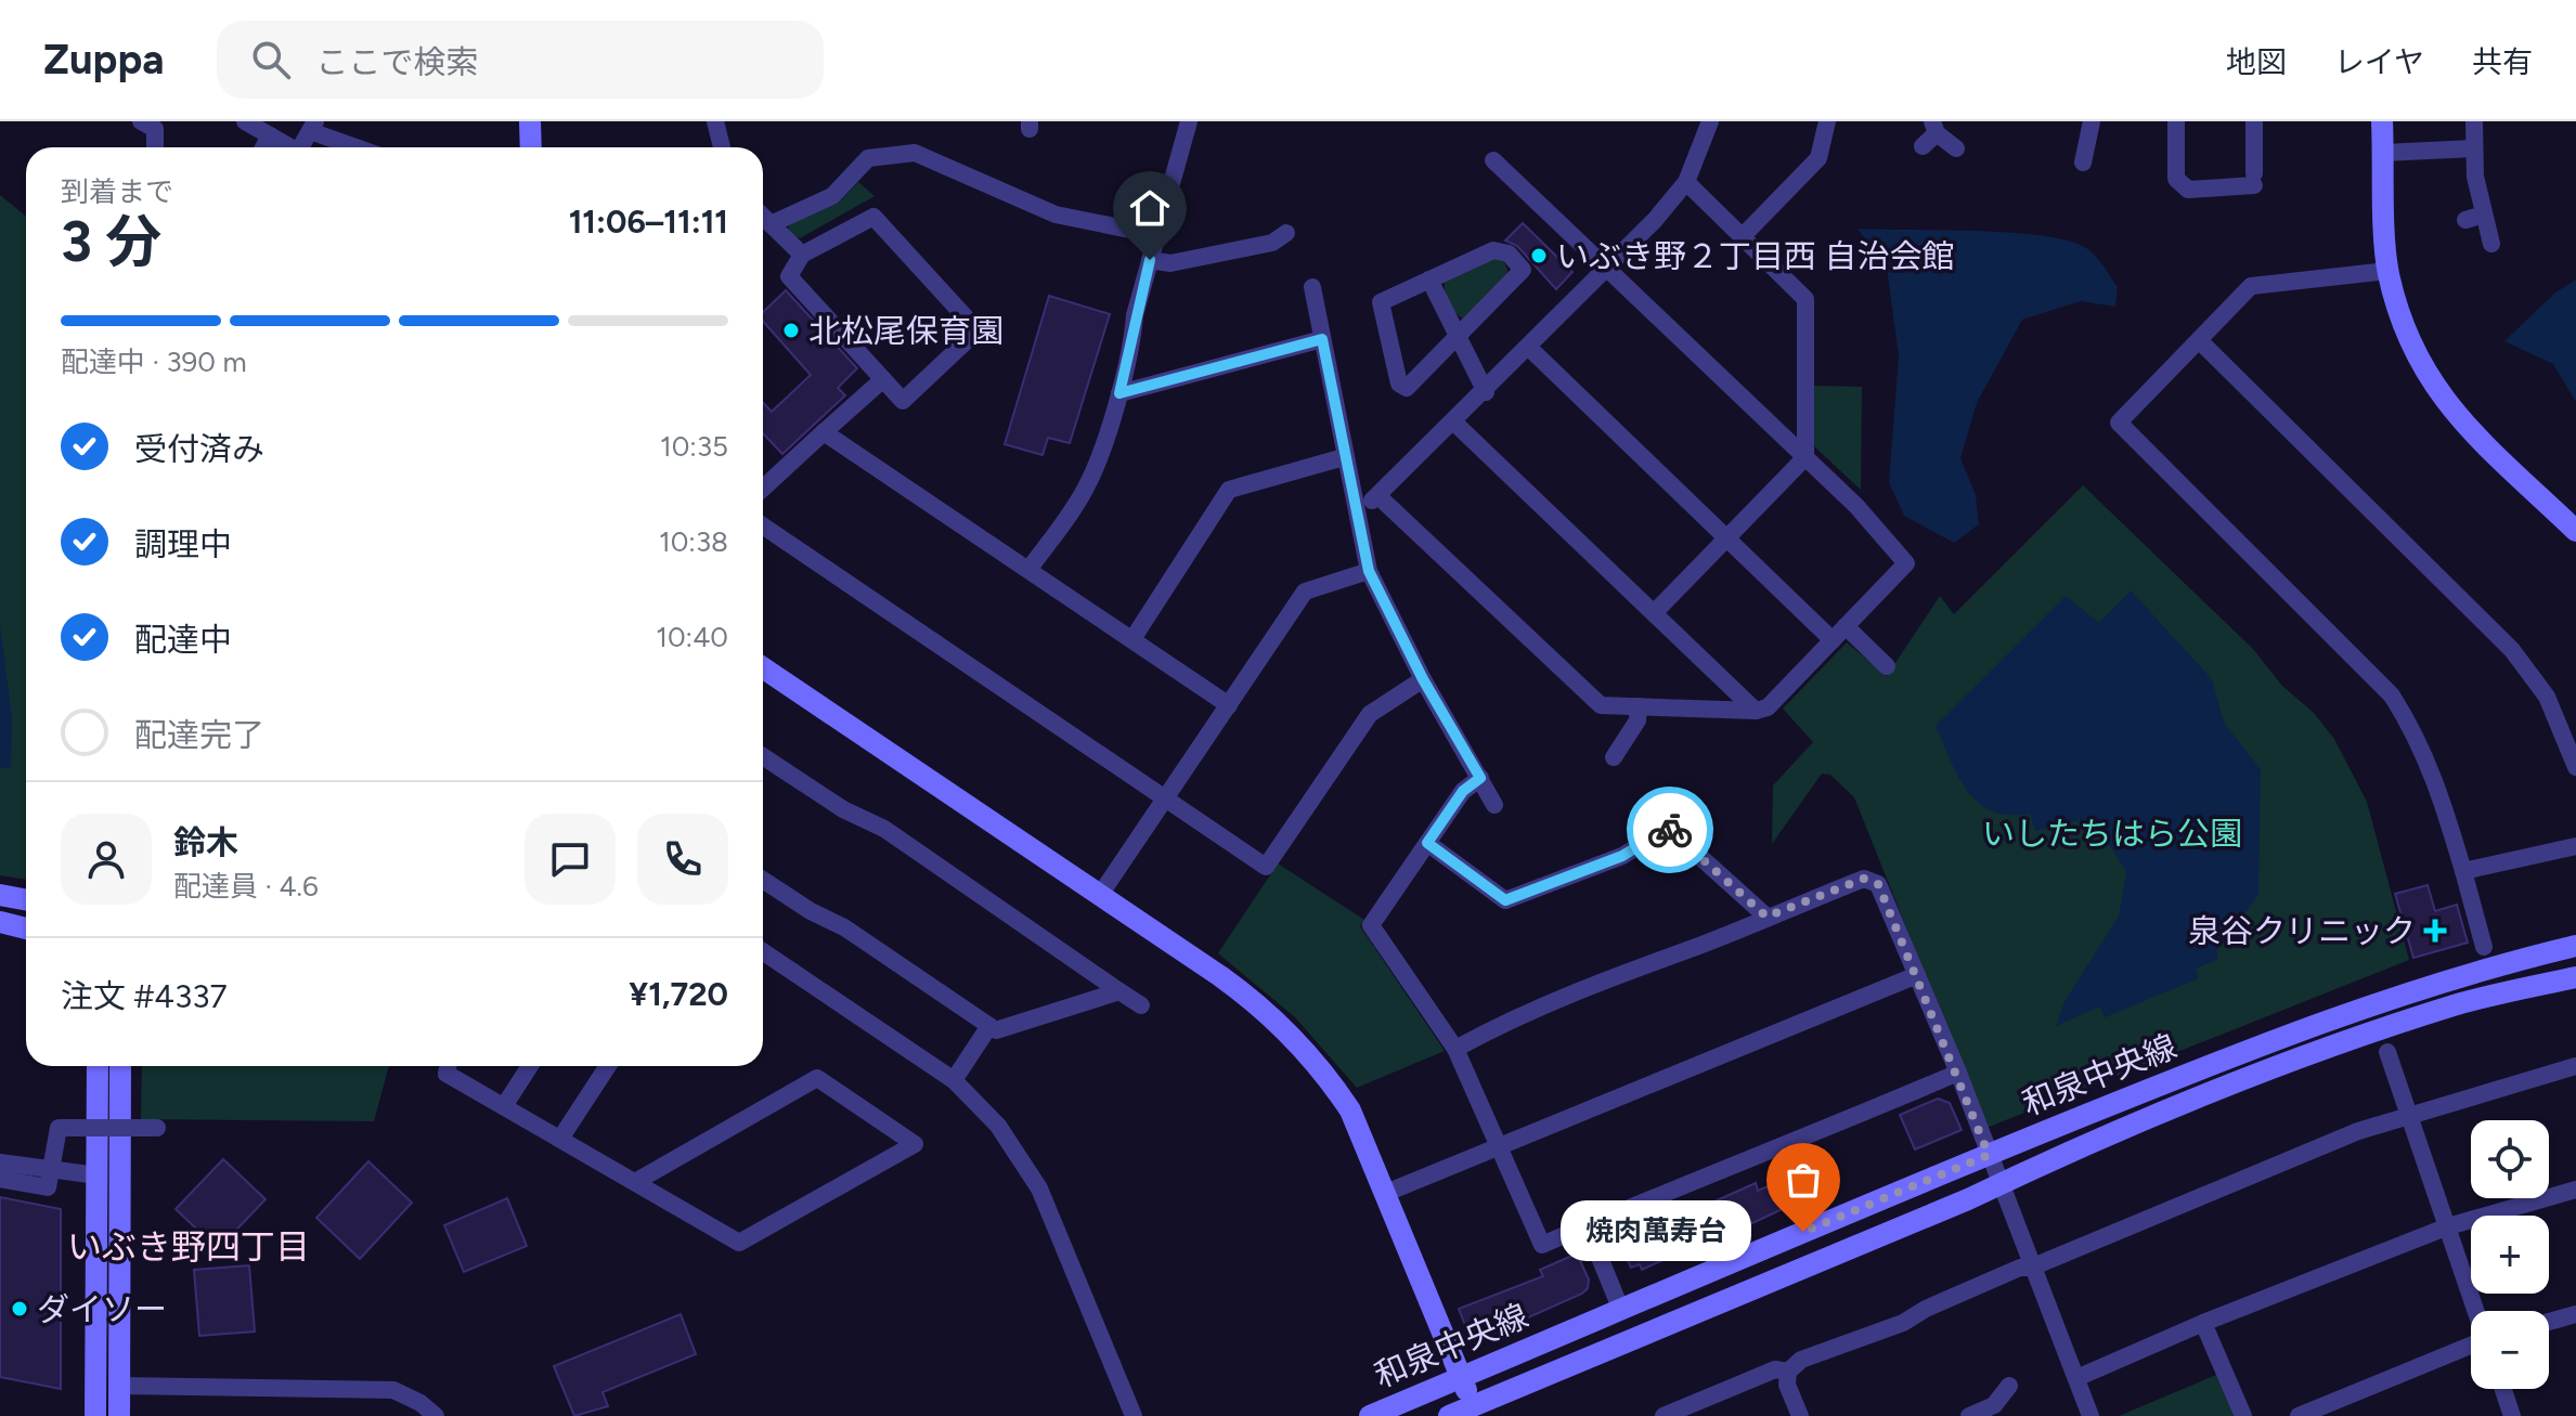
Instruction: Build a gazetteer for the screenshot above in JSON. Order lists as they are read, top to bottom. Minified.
{"streets":{"street":["和泉中央線"]},"districts":["いぶき野四丁目"],"parks":["いしたちはら公園"],"places":{"other":["いぶき野２丁目西 自治会館","北松尾保育園","焼肉萬寿台","ダイソー"],"health":["泉谷クリニック"]},"page":{"header":"Zuppa","search":"ここで検索","nav":["地図","レイヤ","共有"],"heading":["3 分","到着まで","11:06–11:11"],"panel":["鈴木","配達員 · 4.6","注文 #4337","¥1,720"],"bar":"配達中 · 390 m","list":[["受付済み","10:35"],["調理中","10:38"],["配達中","10:40"],"配達完了"],"map_buttons":["+","−"],"bubble":"焼肉萬寿台"}}
